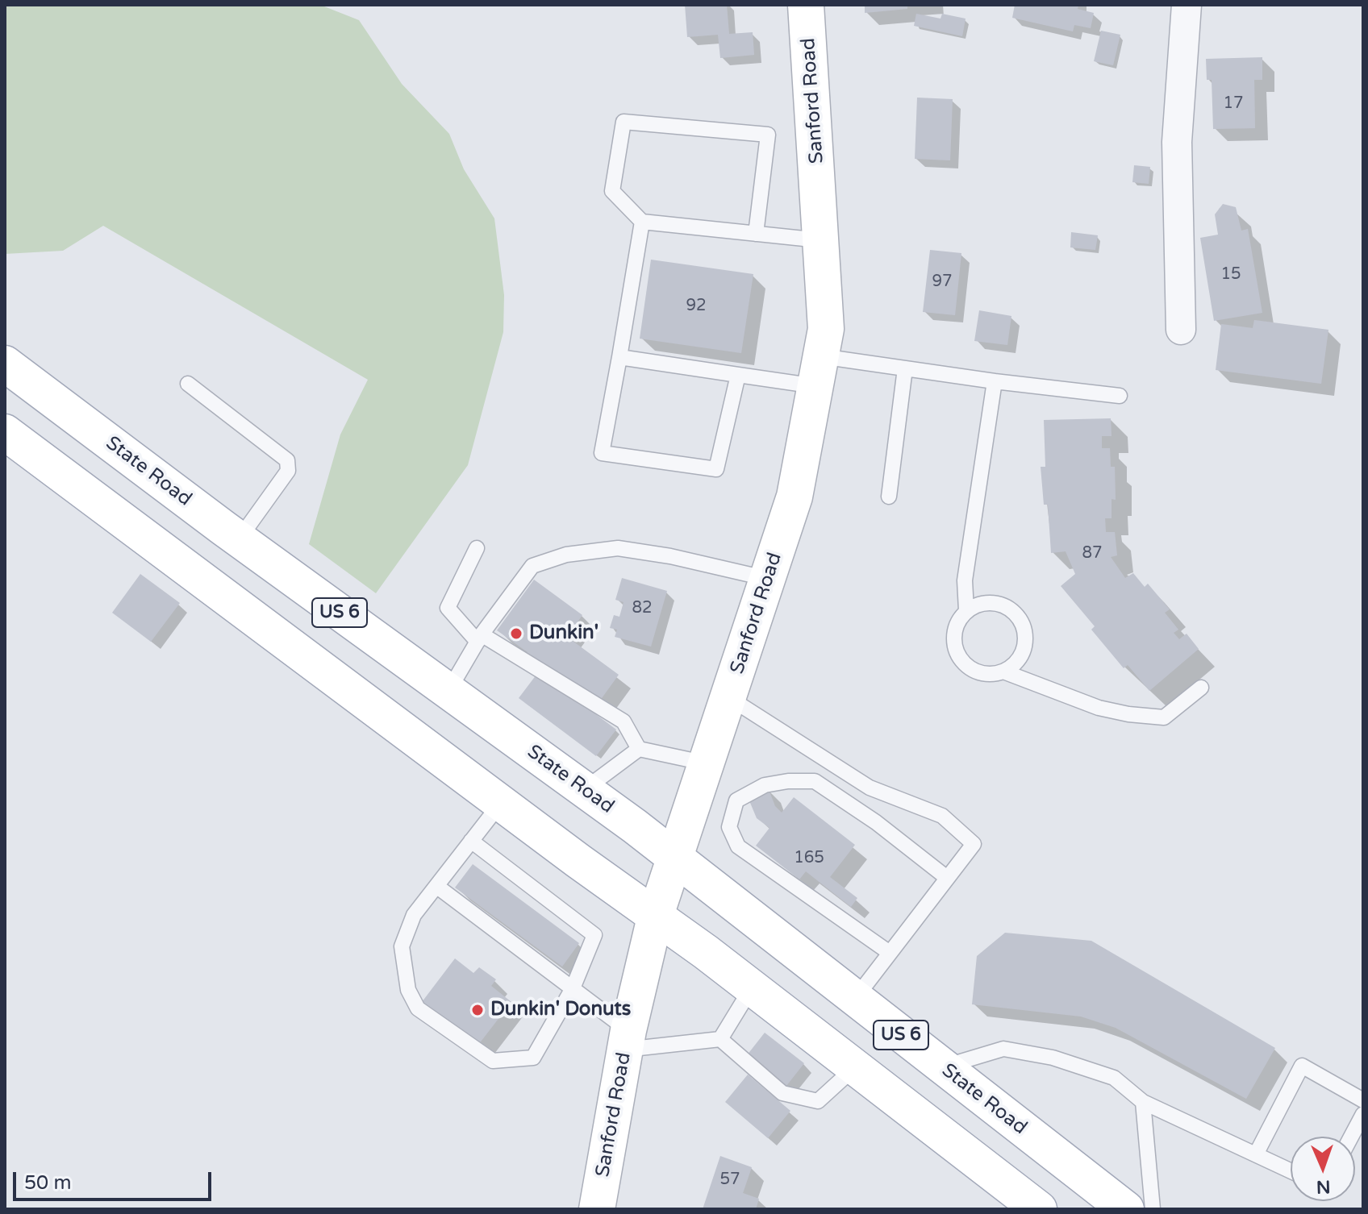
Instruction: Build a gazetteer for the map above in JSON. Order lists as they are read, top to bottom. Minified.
{"streets":{"main road":["Sanford Road","State Road","US 6"]},"crossings":[["Sanford Road","State Road"],["Sanford Road","US 6"]],"places":["Dunkin'","Dunkin' Donuts"],"house_numbers":["17","15","97","92","87","82","165","57"],"scale_bar":"50 m","north":"bottom"}
